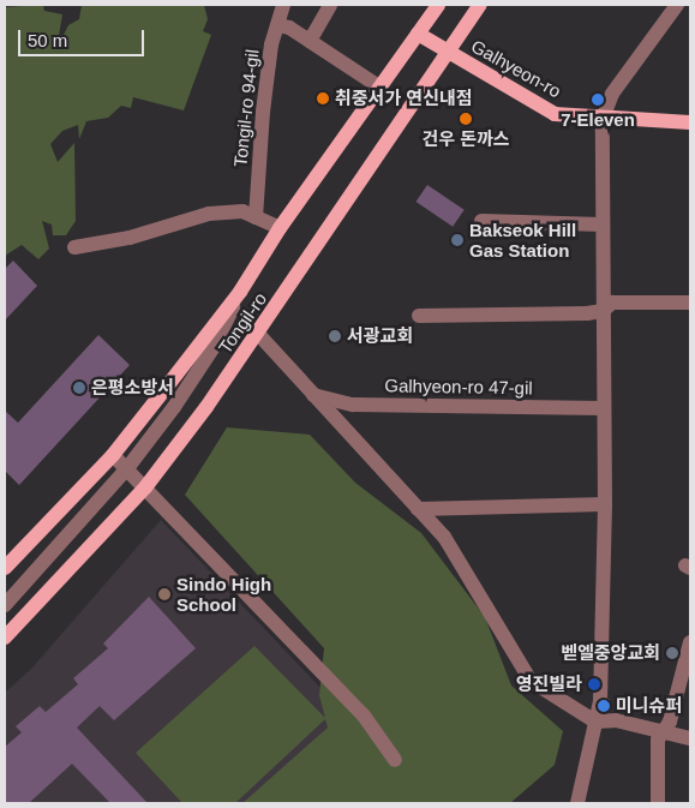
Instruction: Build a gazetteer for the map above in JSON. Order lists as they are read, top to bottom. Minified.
{"streets":{"main road":["Galhyeon-ro","Tongil-ro"],"street":["Tongil-ro 94-gil","Galhyeon-ro 47-gil"]},"crossings":[["Galhyeon-ro","Tongil-ro"]],"places":["취중서가 연신내점","7-Eleven","건우 돈까스","Bakseok Hill Gas Station","서광교회","은평소방서","Sindo High School","벧엘중앙교회","영진빌라","미니슈퍼"],"scale_bar":"50 m"}
